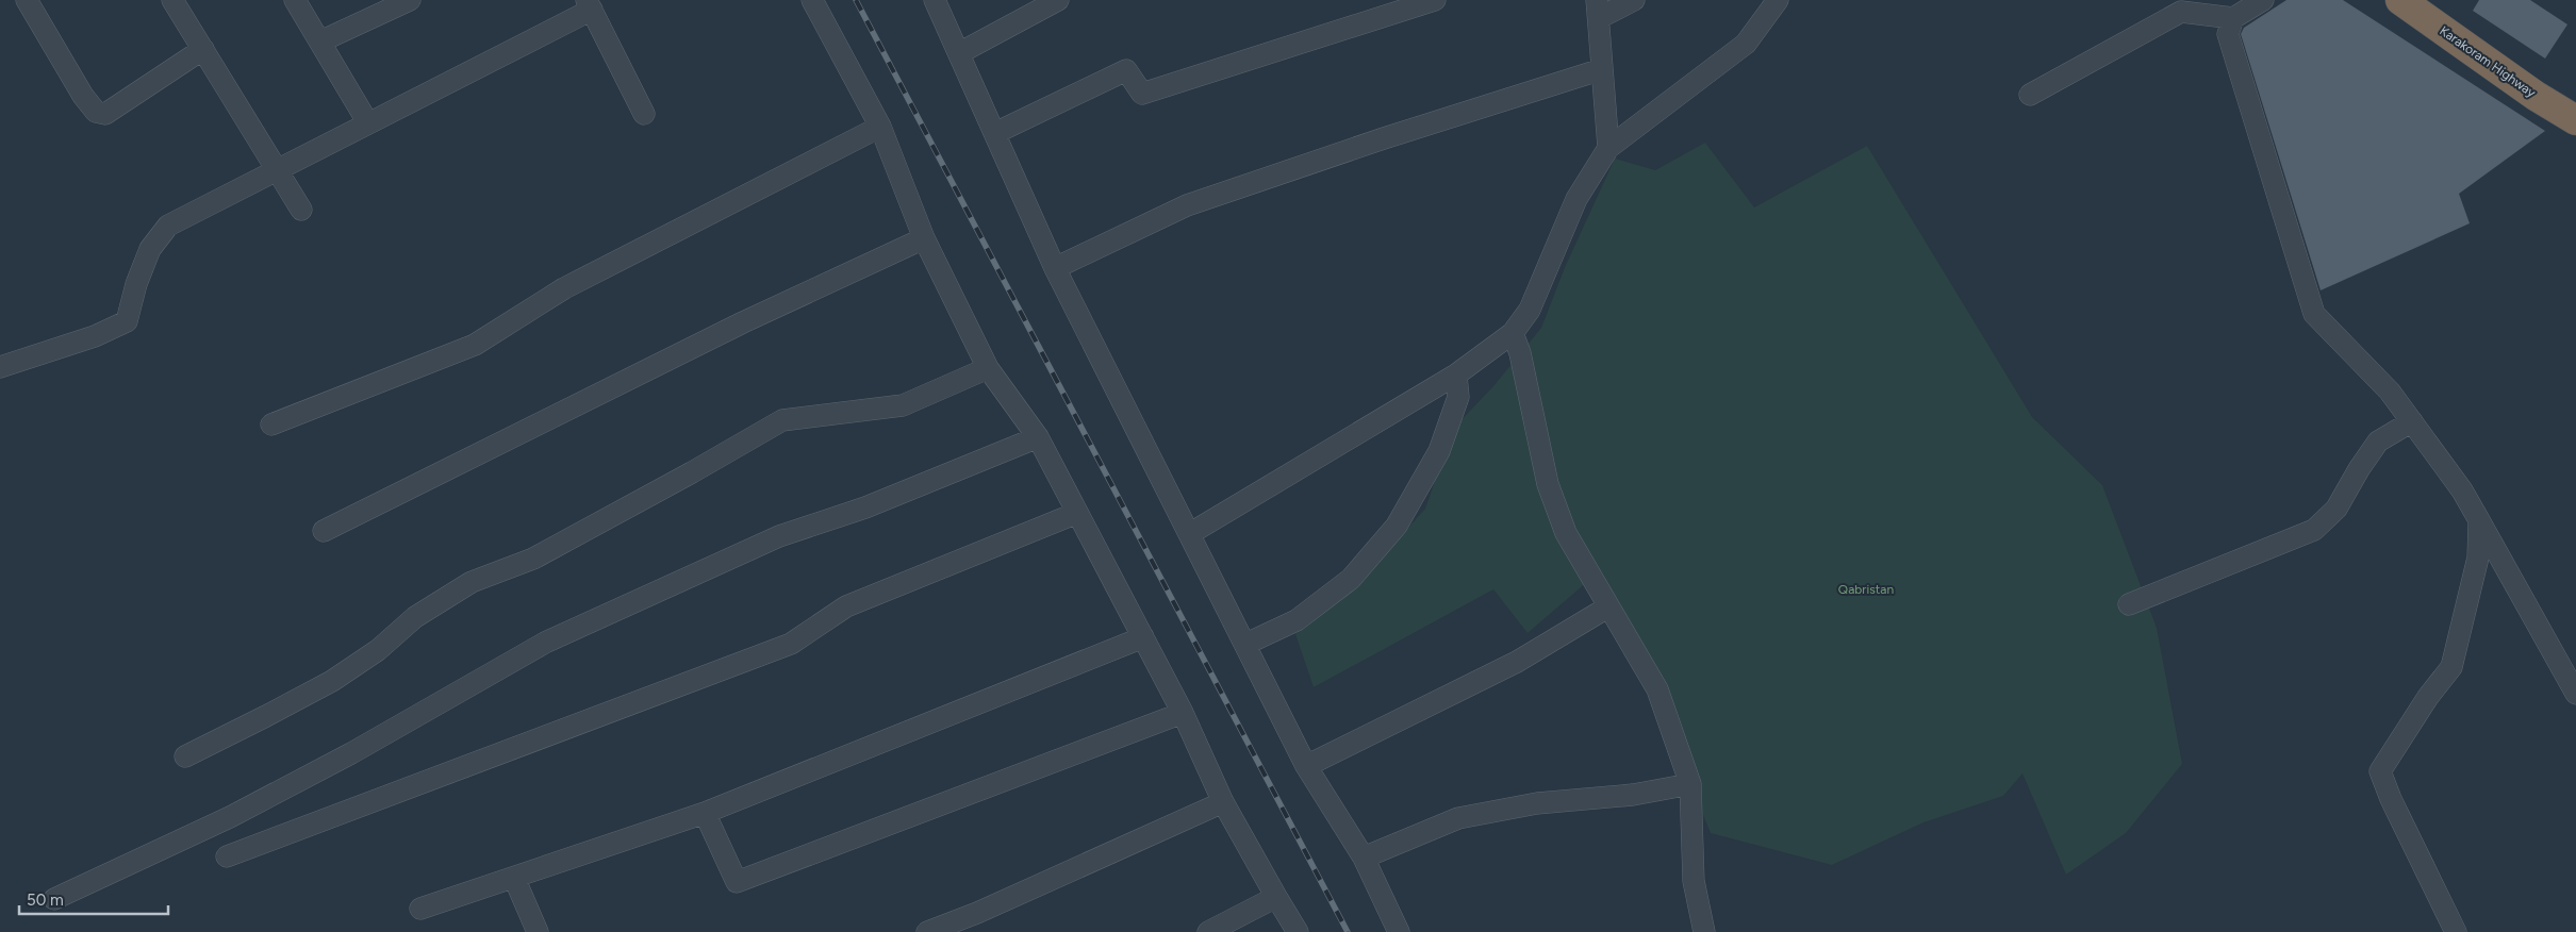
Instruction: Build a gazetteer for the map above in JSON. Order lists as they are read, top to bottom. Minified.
{"streets":{"highway":["Karakoram Highway"]},"parks":["Qabristan"],"scale_bar":"50 m"}
